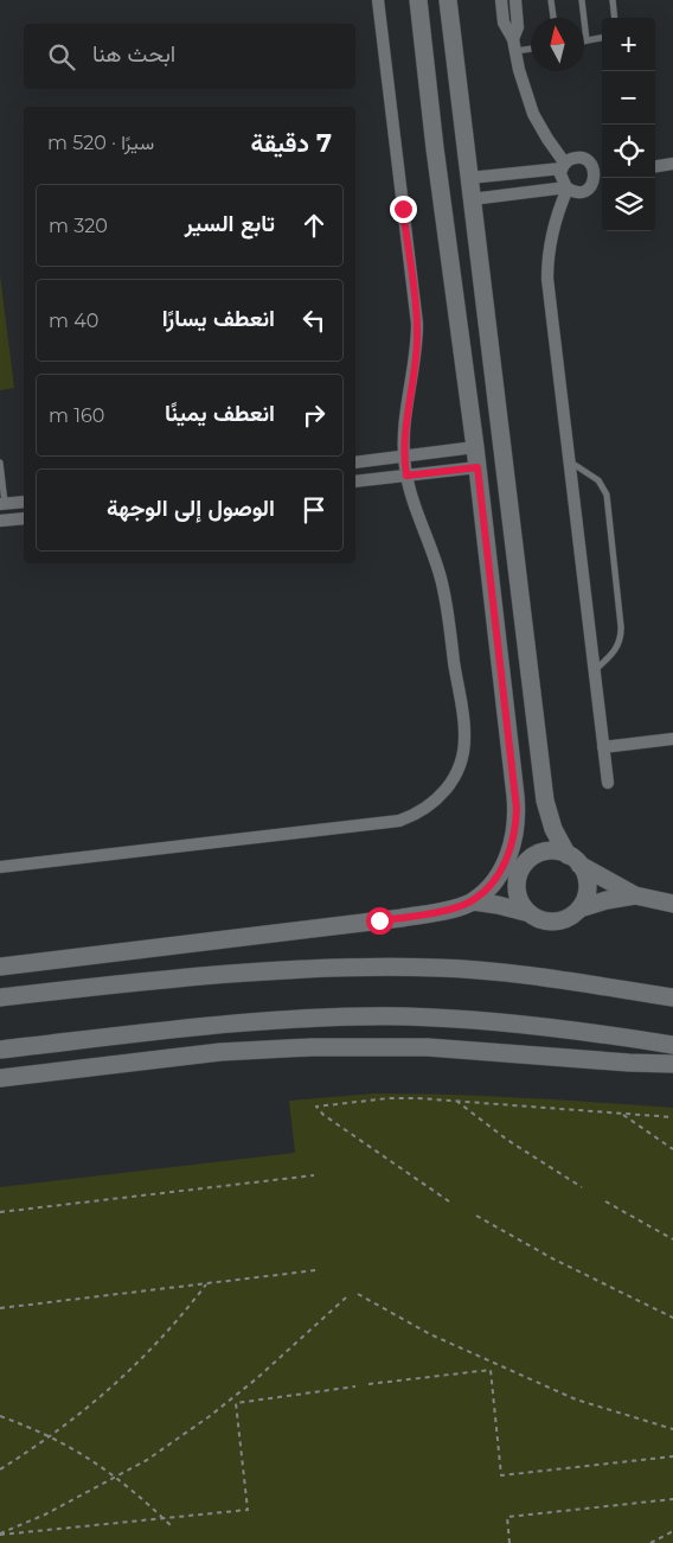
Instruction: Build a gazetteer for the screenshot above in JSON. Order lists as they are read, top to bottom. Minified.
{"north":"top","page":{"map_buttons":["+","−"],"search":"ابحث هنا","heading":["7 دقيقة","سيرًا · 520 m"],"list":[["تابع السير","320 m"],["انعطف يسارًا","40 m"],["انعطف يمينًا","160 m"],"الوصول إلى الوجهة"]}}
